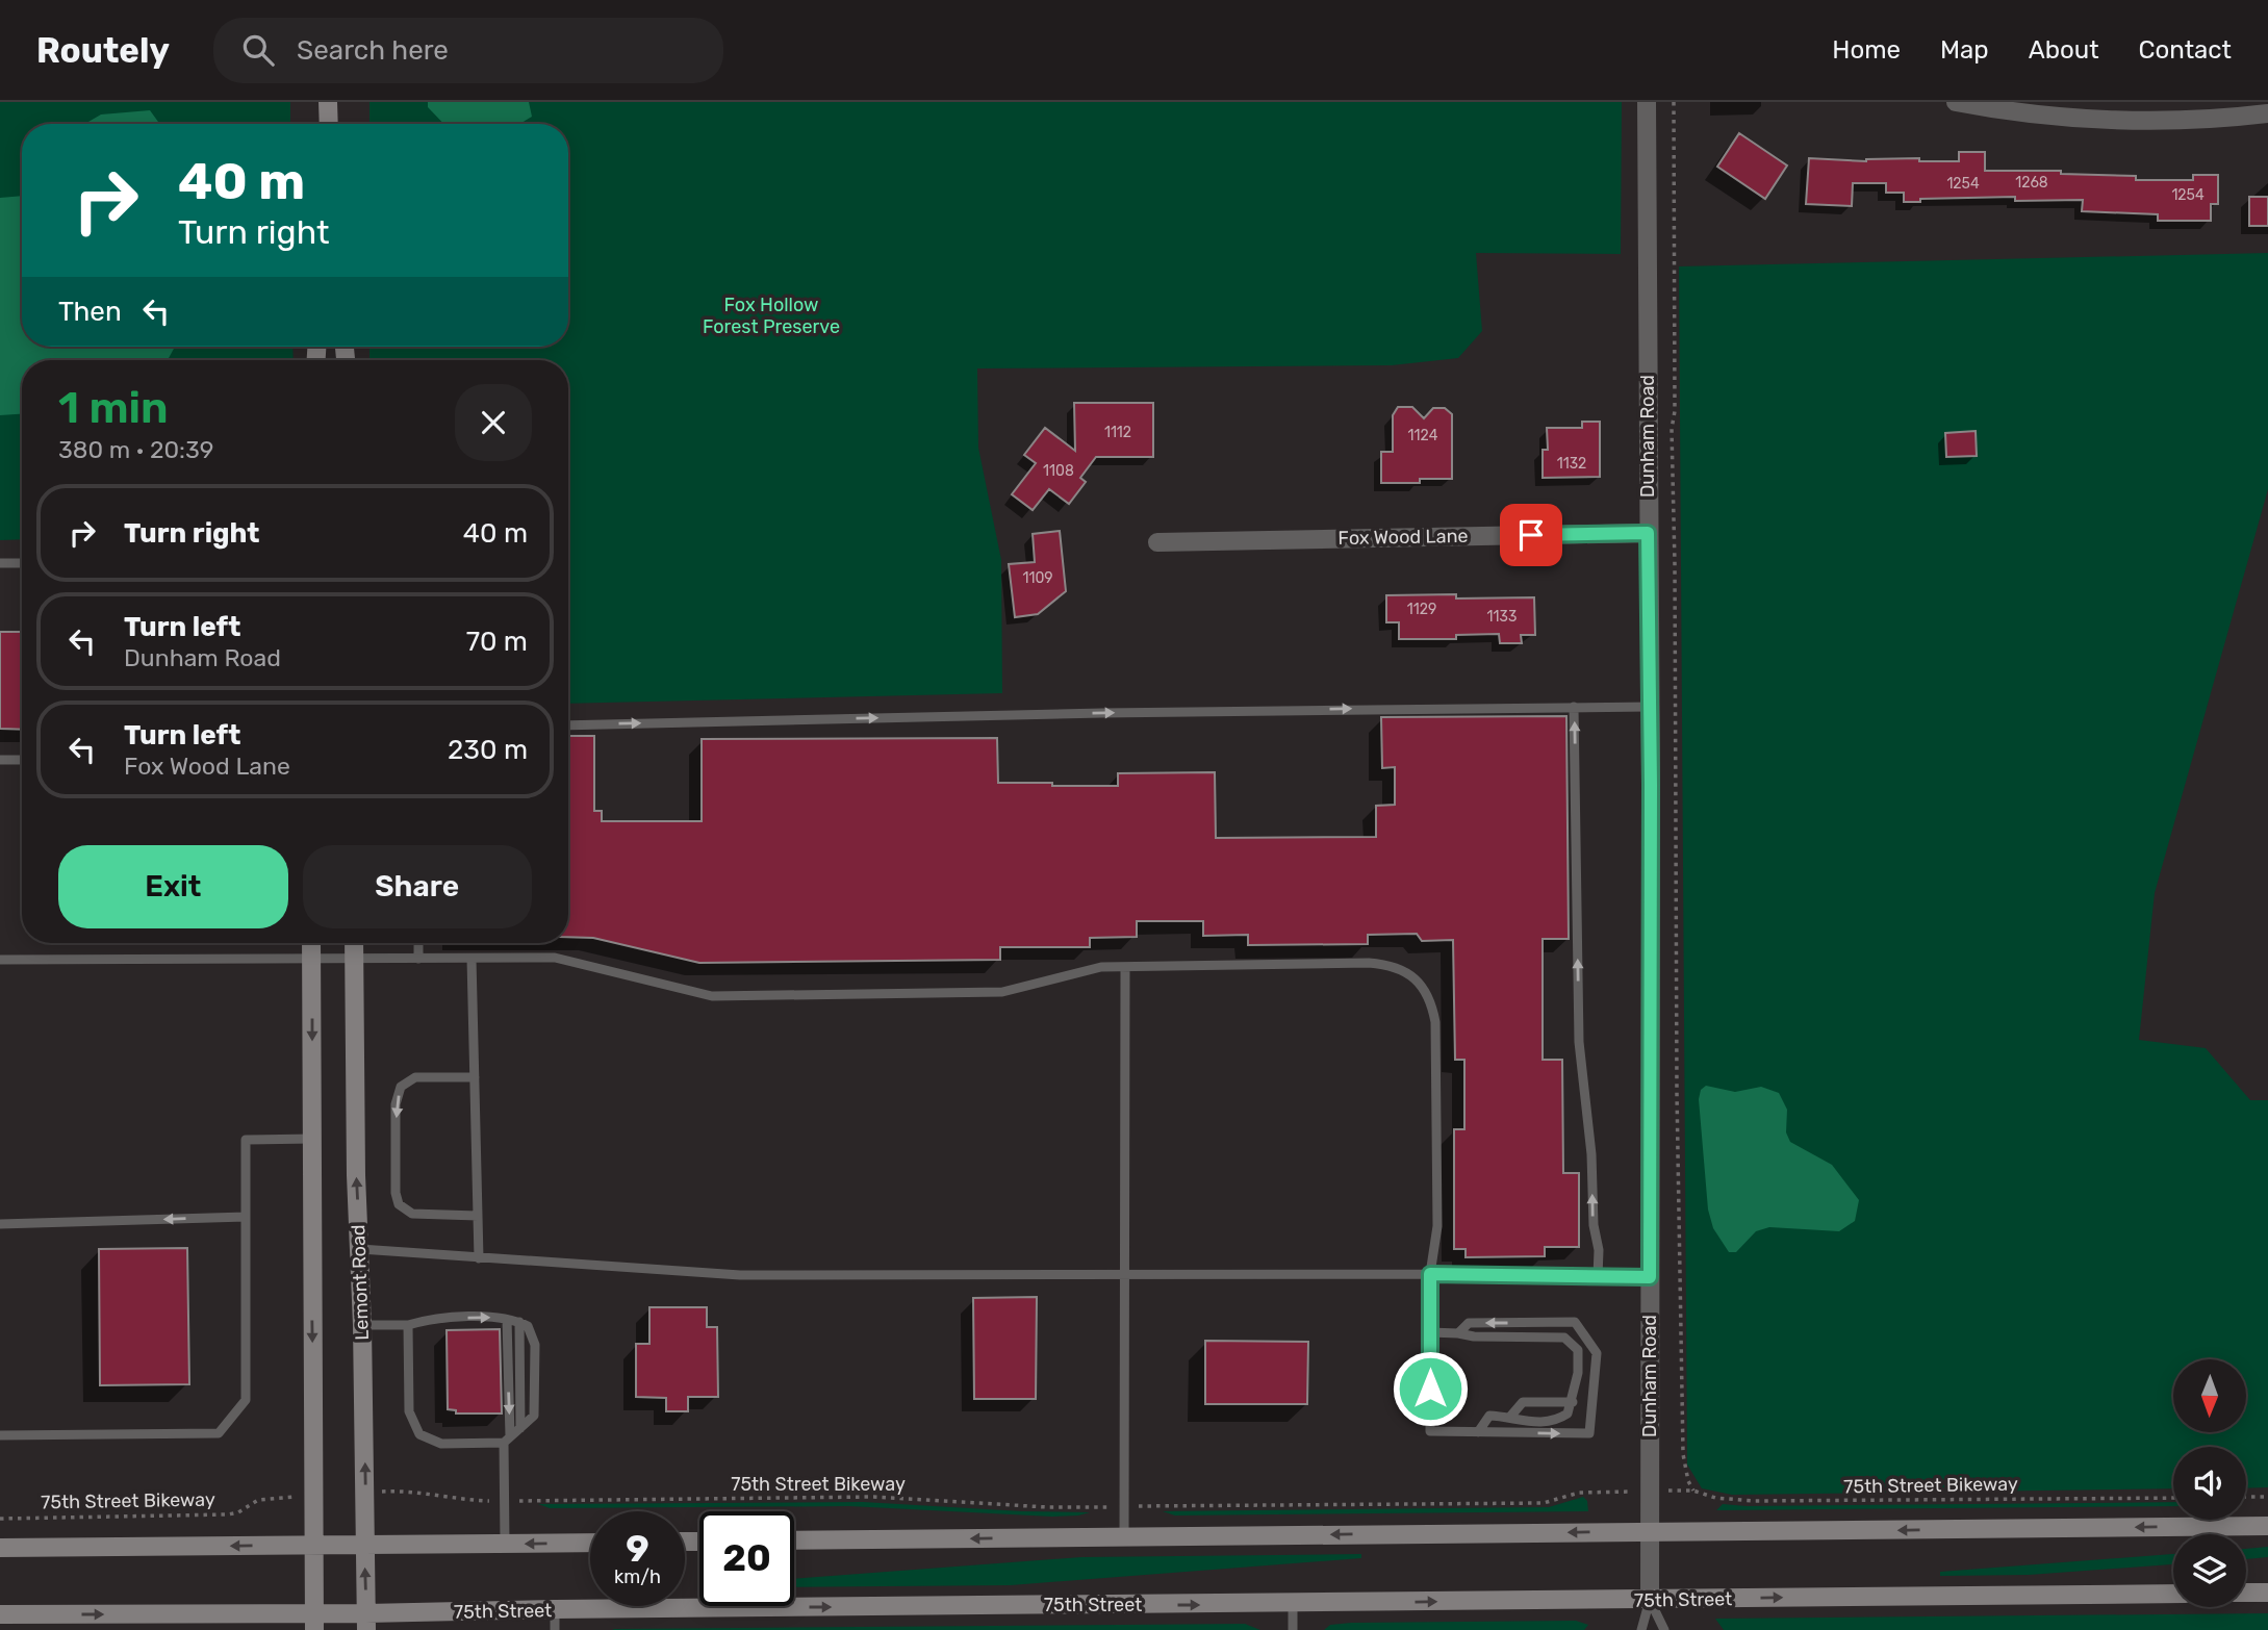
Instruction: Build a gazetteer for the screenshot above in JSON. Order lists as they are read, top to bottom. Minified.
{"streets":{"main road":["Lemont Road","75th Street"],"street":["Dunham Road","Fox Wood Lane"],"path":["75th Street Bikeway"]},"crossings":[["Dunham Road","Fox Wood Lane"],["Dunham Road","75th Street"],["Lemont Road","75th Street"]],"parks":["Fox Hollow Forest Preserve"],"house_numbers":["1268","1254","1254","1112","1124","1132","1108","1109","1129","1133"],"north":"bottom","page":{"header":"Routely","search":"Search here","nav":["Home","Map","About","Contact"],"turn":["40 m","Turn right"],"then":"Then","heading":["1 min","380 m · 20:39"],"list":[{"name":"Turn right","value":"40 m"},{"name":"Turn left","note":"Dunham Road","value":"70 m"},{"name":"Turn left","note":"Fox Wood Lane","value":"230 m"}],"buttons":["Exit","Share"],"speed":"9 km/h","limit":"20"}}
